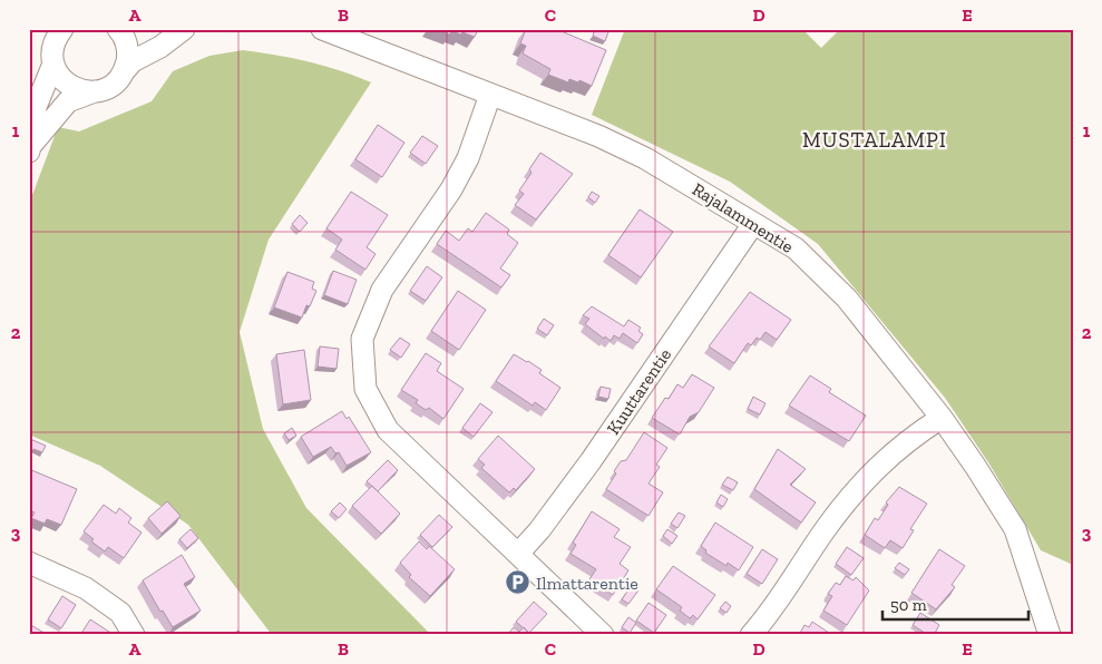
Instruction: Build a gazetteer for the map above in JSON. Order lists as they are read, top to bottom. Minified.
{"streets":{"street":["Rajalammentie","Kuuttarentie"]},"crossings":[["Rajalammentie","Kuuttarentie"]],"districts":["MUSTALAMPI"],"places":{"parking":["Ilmattarentie"]},"scale_bar":"50 m","grid":{"columns":["A","B","C","D","E"],"rows":["1","2","3"]}}
